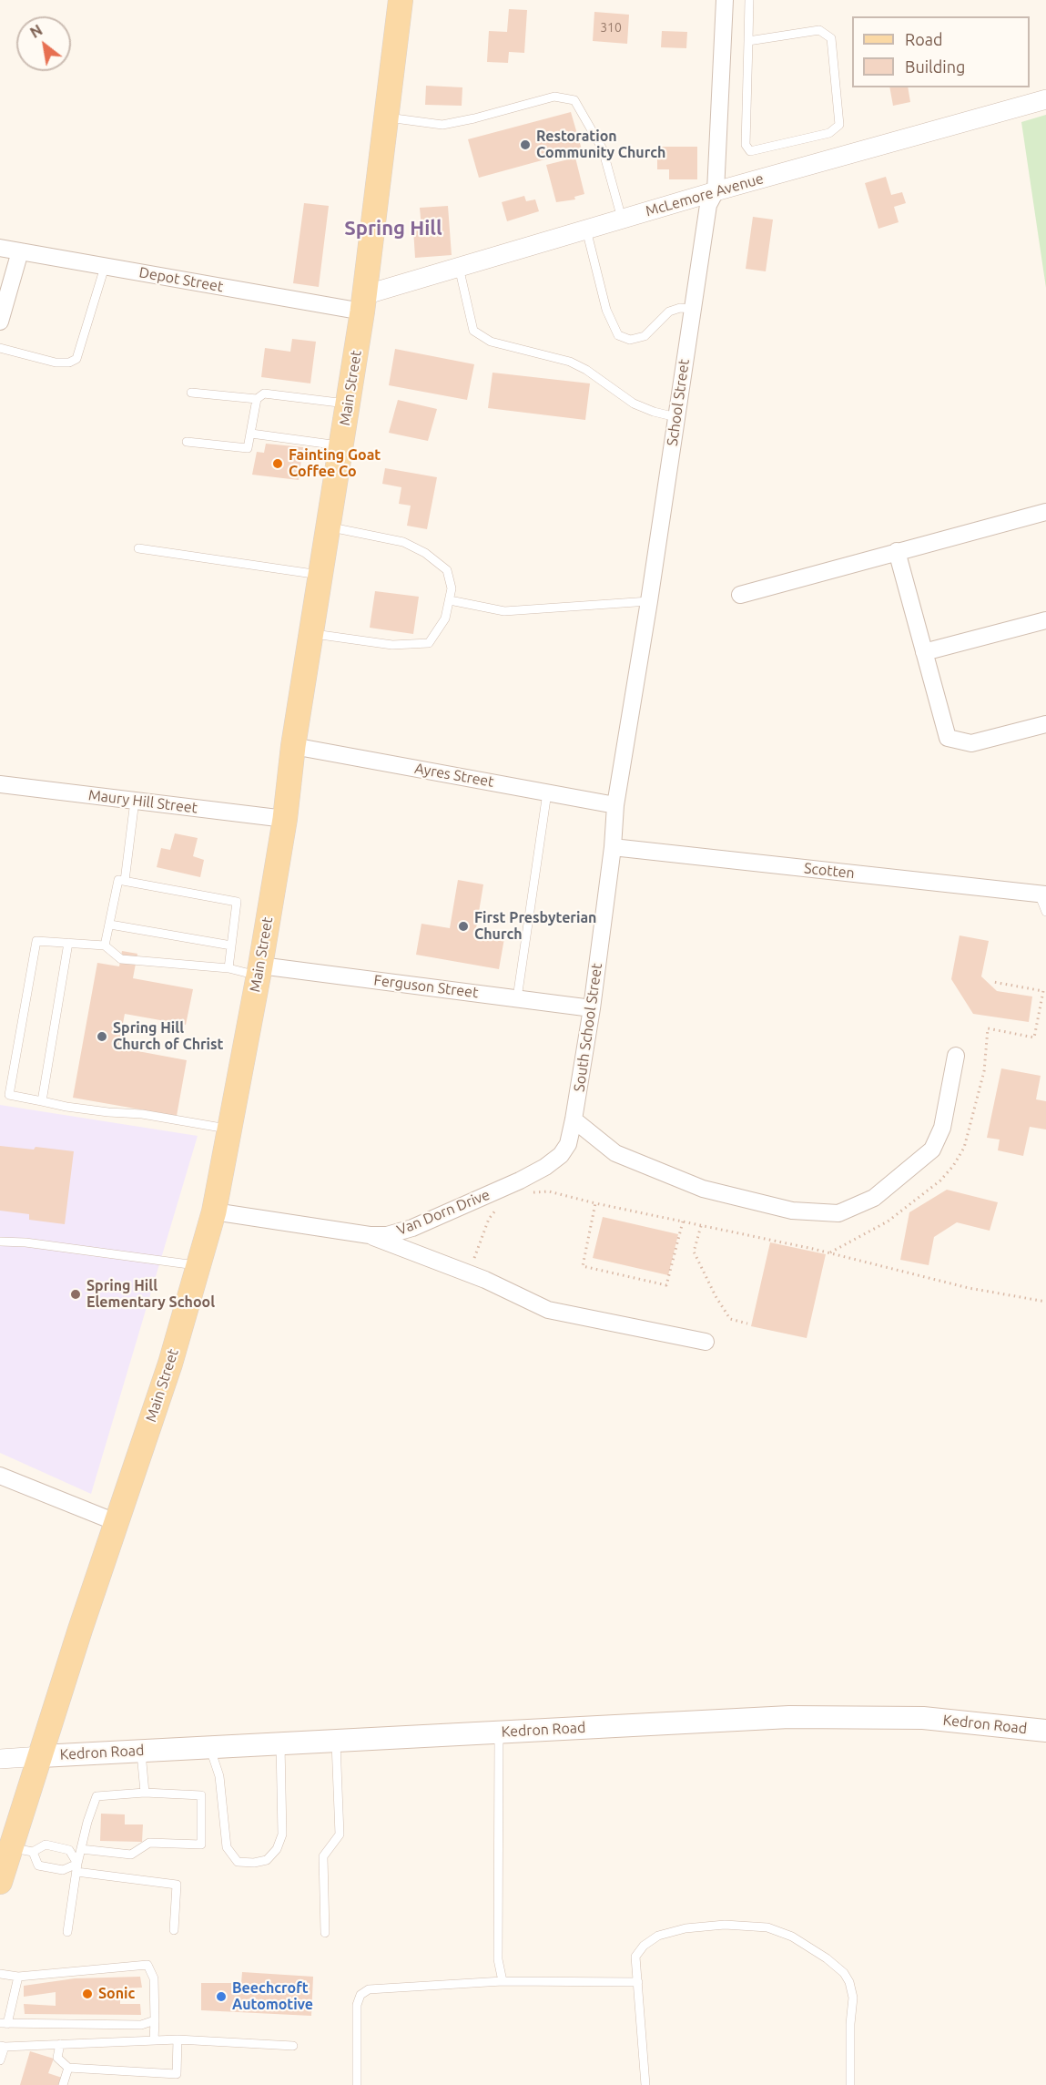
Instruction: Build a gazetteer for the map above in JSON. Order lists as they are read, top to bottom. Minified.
{"streets":{"main road":["Main Street","Kedron Road"],"street":["McLemore Avenue","Depot Street","School Street","Ayres Street","Maury Hill Street","Scotten","Ferguson Street","South School Street","Van Dorn Drive"]},"crossings":[["McLemore Avenue","Depot Street"],["McLemore Avenue","Main Street"],["McLemore Avenue","School Street"],["Depot Street","Main Street"],["Main Street","Ayres Street"],["Main Street","Maury Hill Street"],["Main Street","Ferguson Street"],["Main Street","Van Dorn Drive"],["Main Street","Kedron Road"],["School Street","Ayres Street"],["School Street","South School Street"],["Ayres Street","South School Street"],["Scotten","South School Street"],["Ferguson Street","South School Street"],["South School Street","Van Dorn Drive"]],"districts":["Spring Hill"],"places":["Restoration Community Church","Fainting Goat Coffee Co","First Presbyterian Church","Spring Hill Church of Christ","Spring Hill Elementary School","Sonic","Beechcroft Automotive"],"house_numbers":["310"],"legend":["Road","Building"],"north":"top left"}
